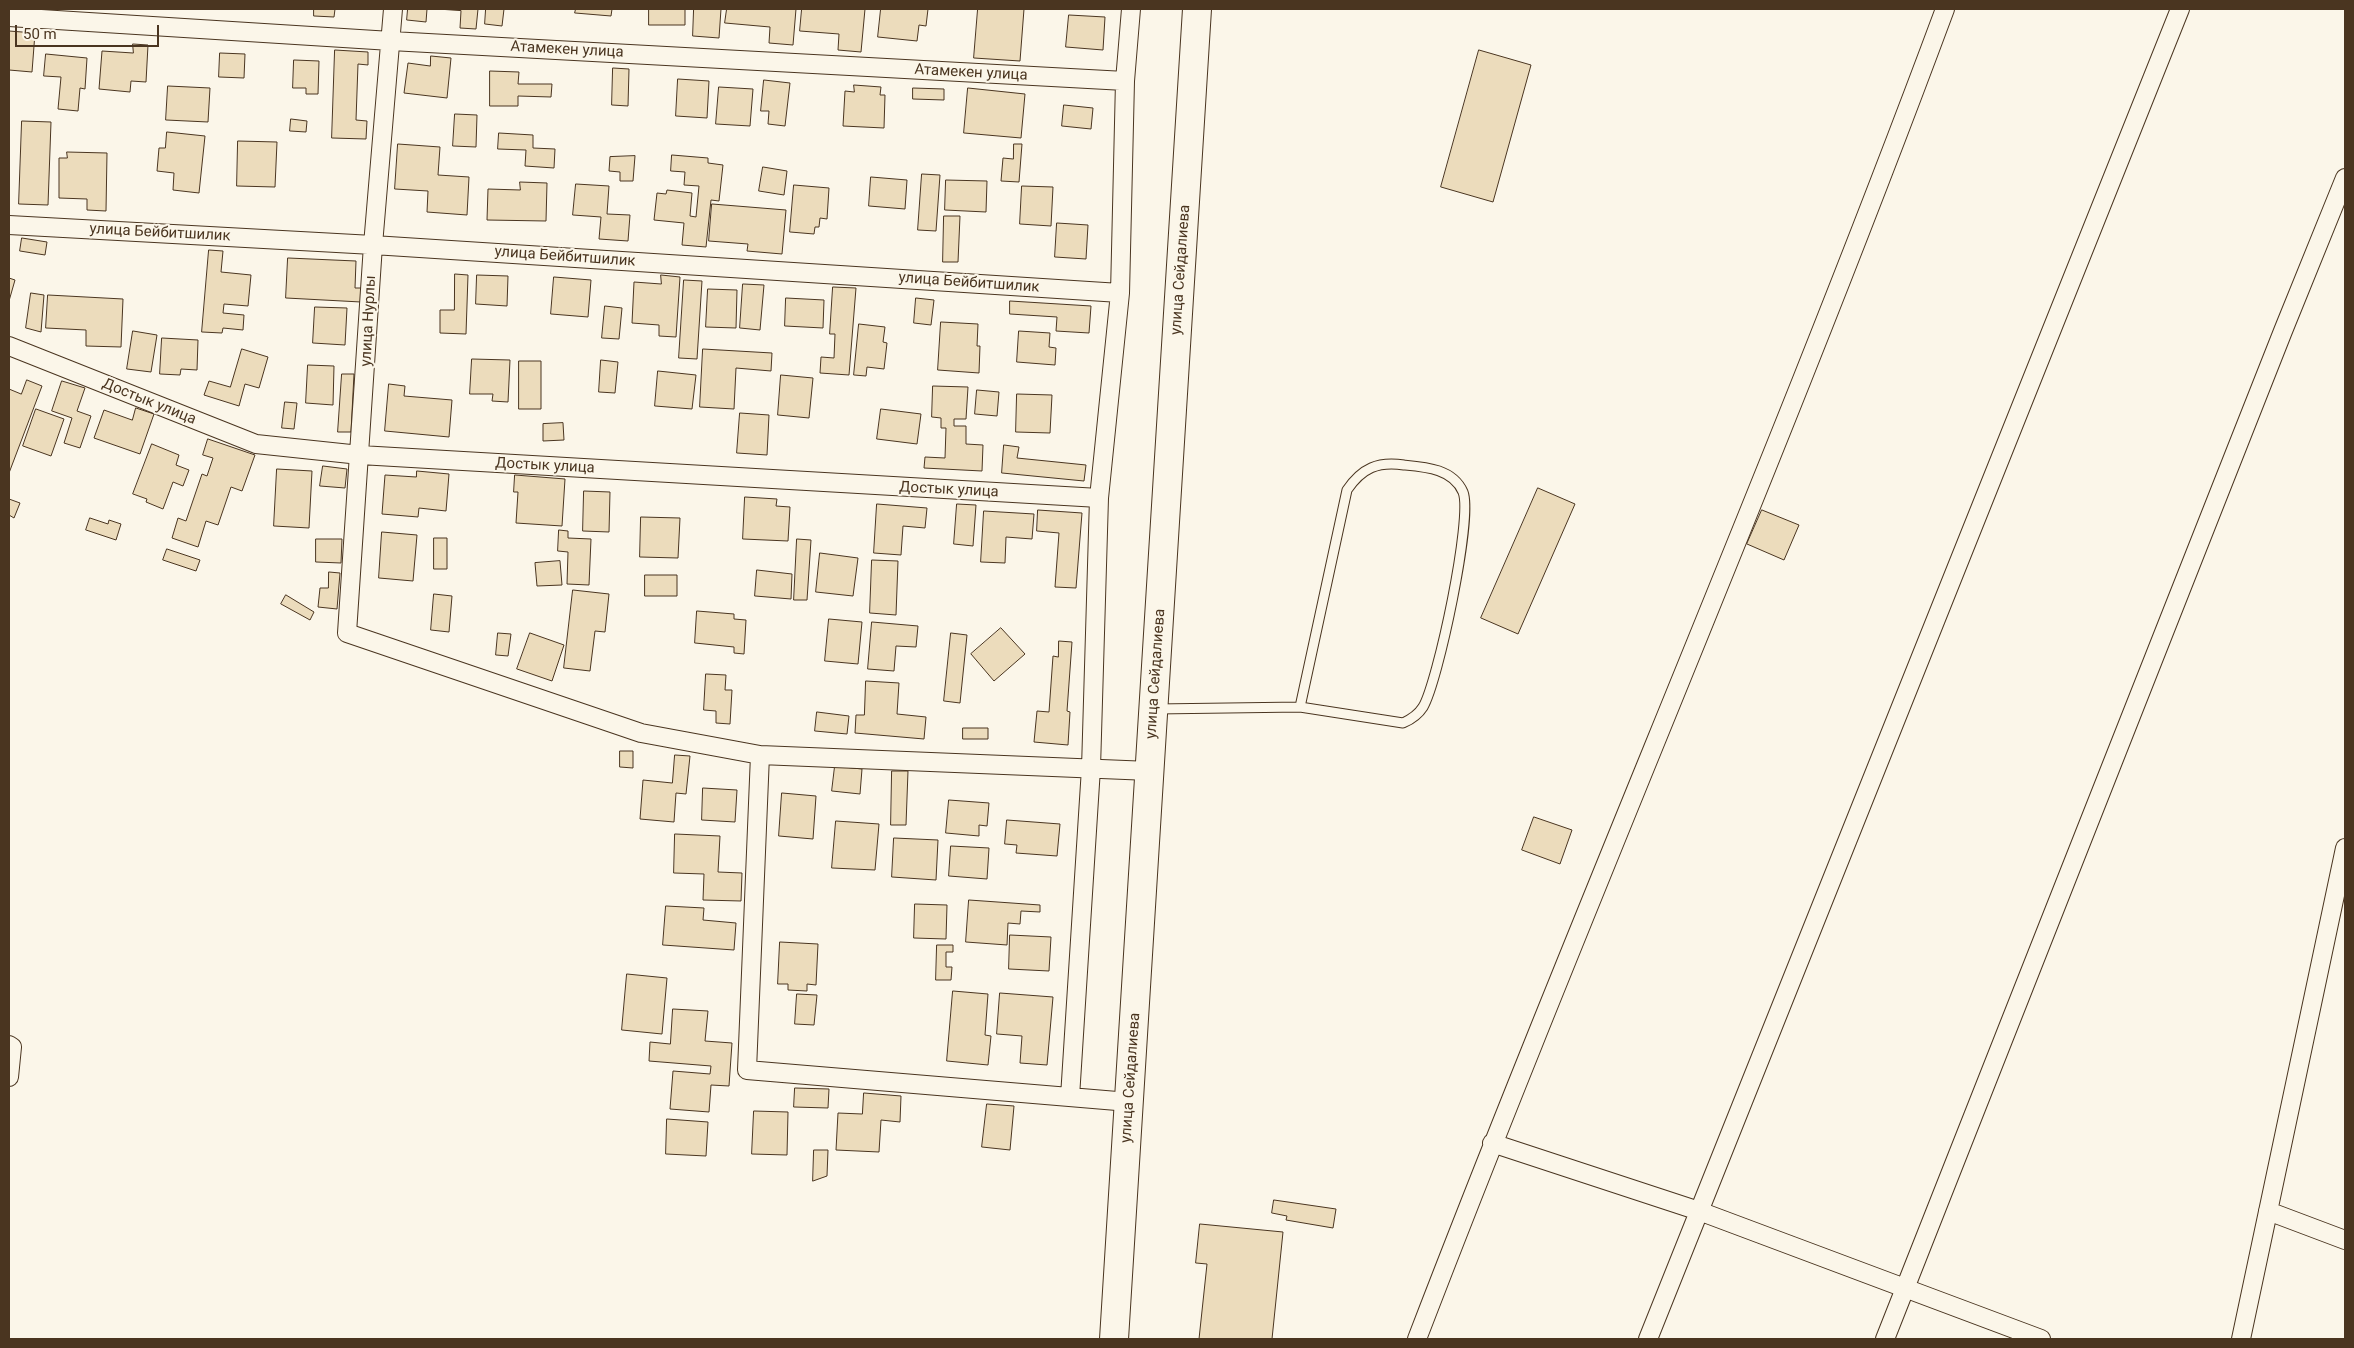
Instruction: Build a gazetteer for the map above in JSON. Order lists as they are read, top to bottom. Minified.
{"streets":{"main road":["улица Сейдалиева"],"street":["Атамекен улица","улица Бейбитшилик","улица Нурлы","Достык улица"]},"crossings":[["Атамекен улица","улица Нурлы"],["улица Бейбитшилик","улица Нурлы"],["улица Нурлы","Достык улица"]],"scale_bar":"50 m"}
